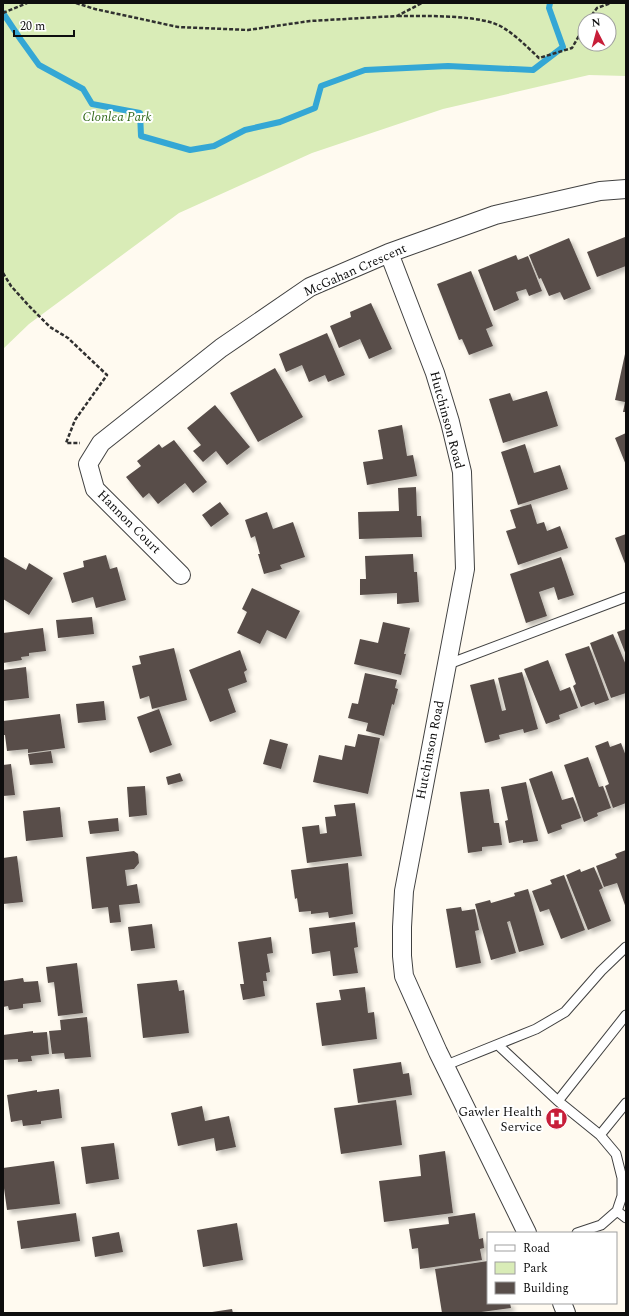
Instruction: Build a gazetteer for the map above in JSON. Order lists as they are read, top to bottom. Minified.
{"streets":{"street":["McGahan Crescent","Hutchinson Road","Hannon Court"]},"crossings":[["McGahan Crescent","Hutchinson Road"],["McGahan Crescent","Hannon Court"]],"parks":["Clonlea Park"],"places":{"hospital":["Gawler Health Service"]},"legend":["Road","Park","Building"],"scale_bar":"20 m","north":"top"}
